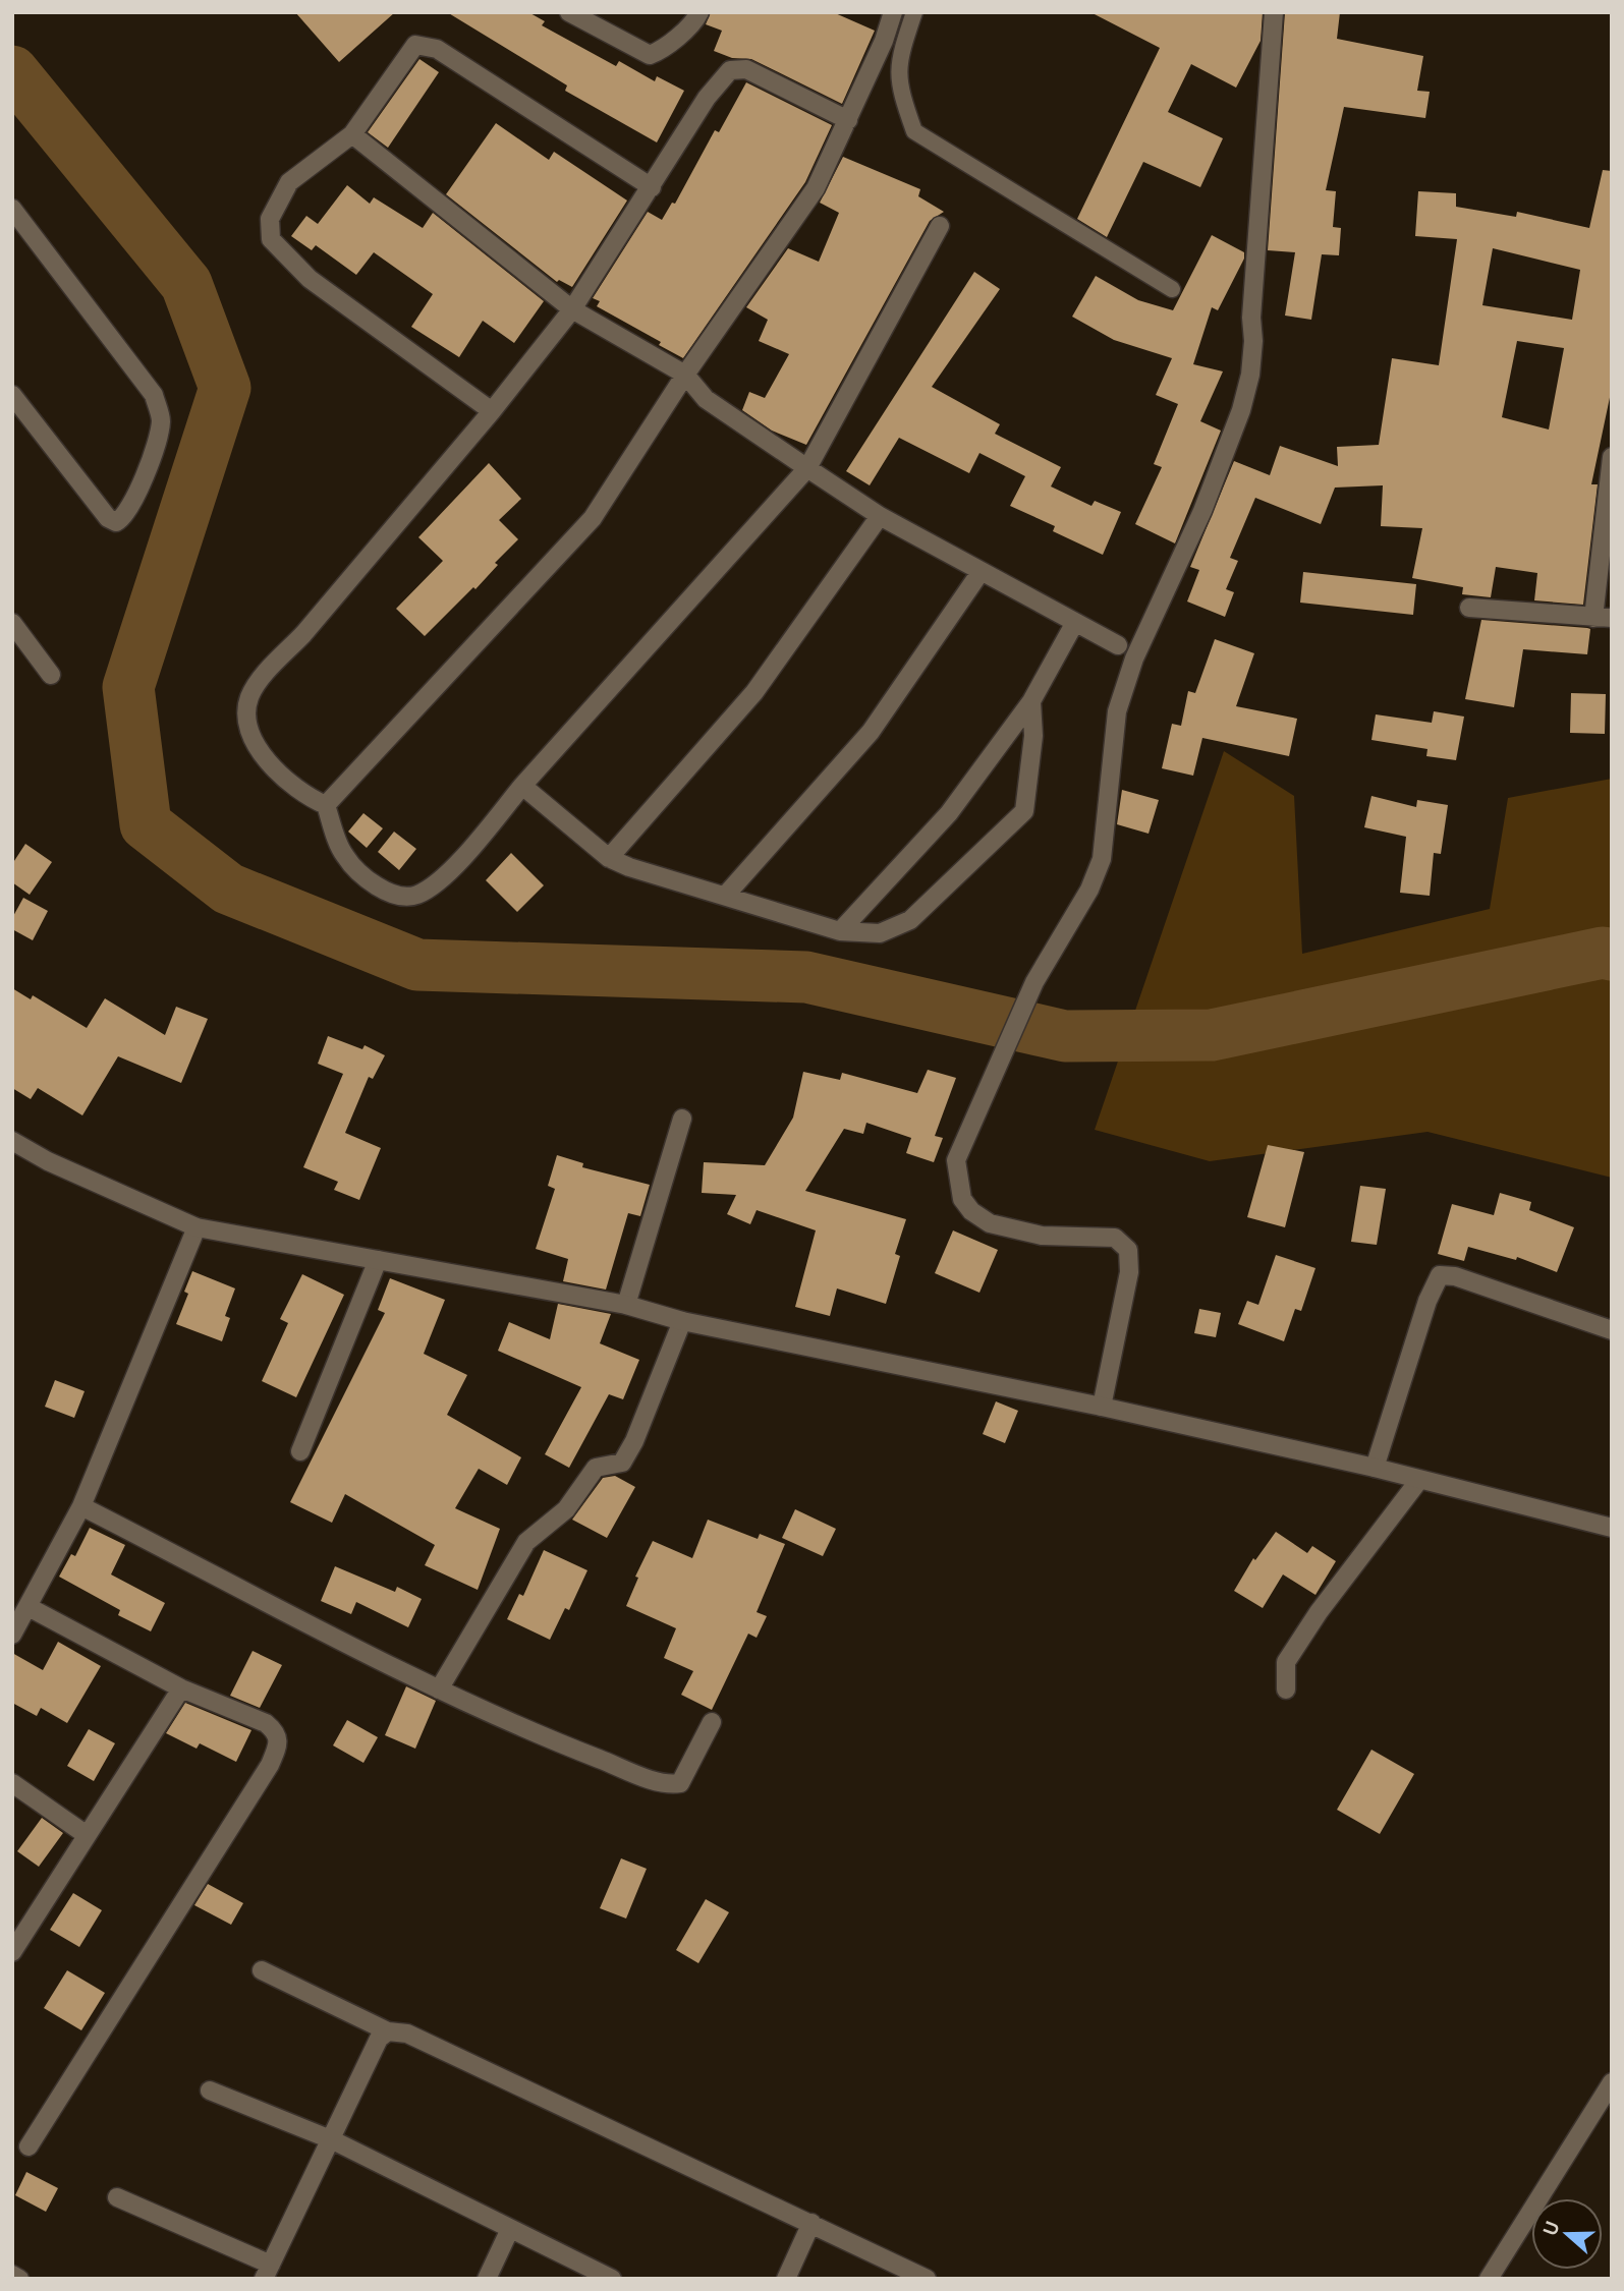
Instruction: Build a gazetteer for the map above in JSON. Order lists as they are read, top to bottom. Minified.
{"north":"left"}
